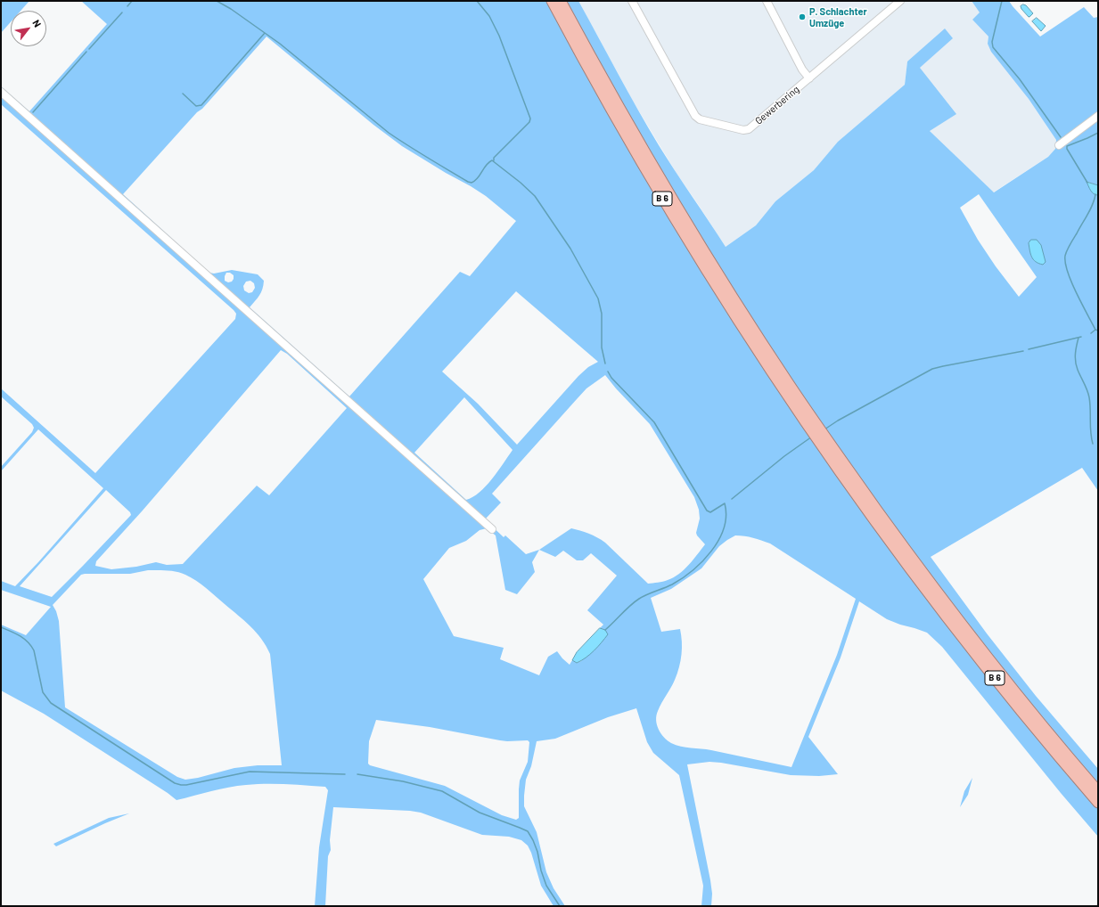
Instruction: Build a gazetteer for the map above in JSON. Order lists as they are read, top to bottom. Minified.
{"streets":{"highway":["B 6"],"street":["Gewerbering"]},"places":["P. Schlachter Umzüge"],"north":"top right"}
